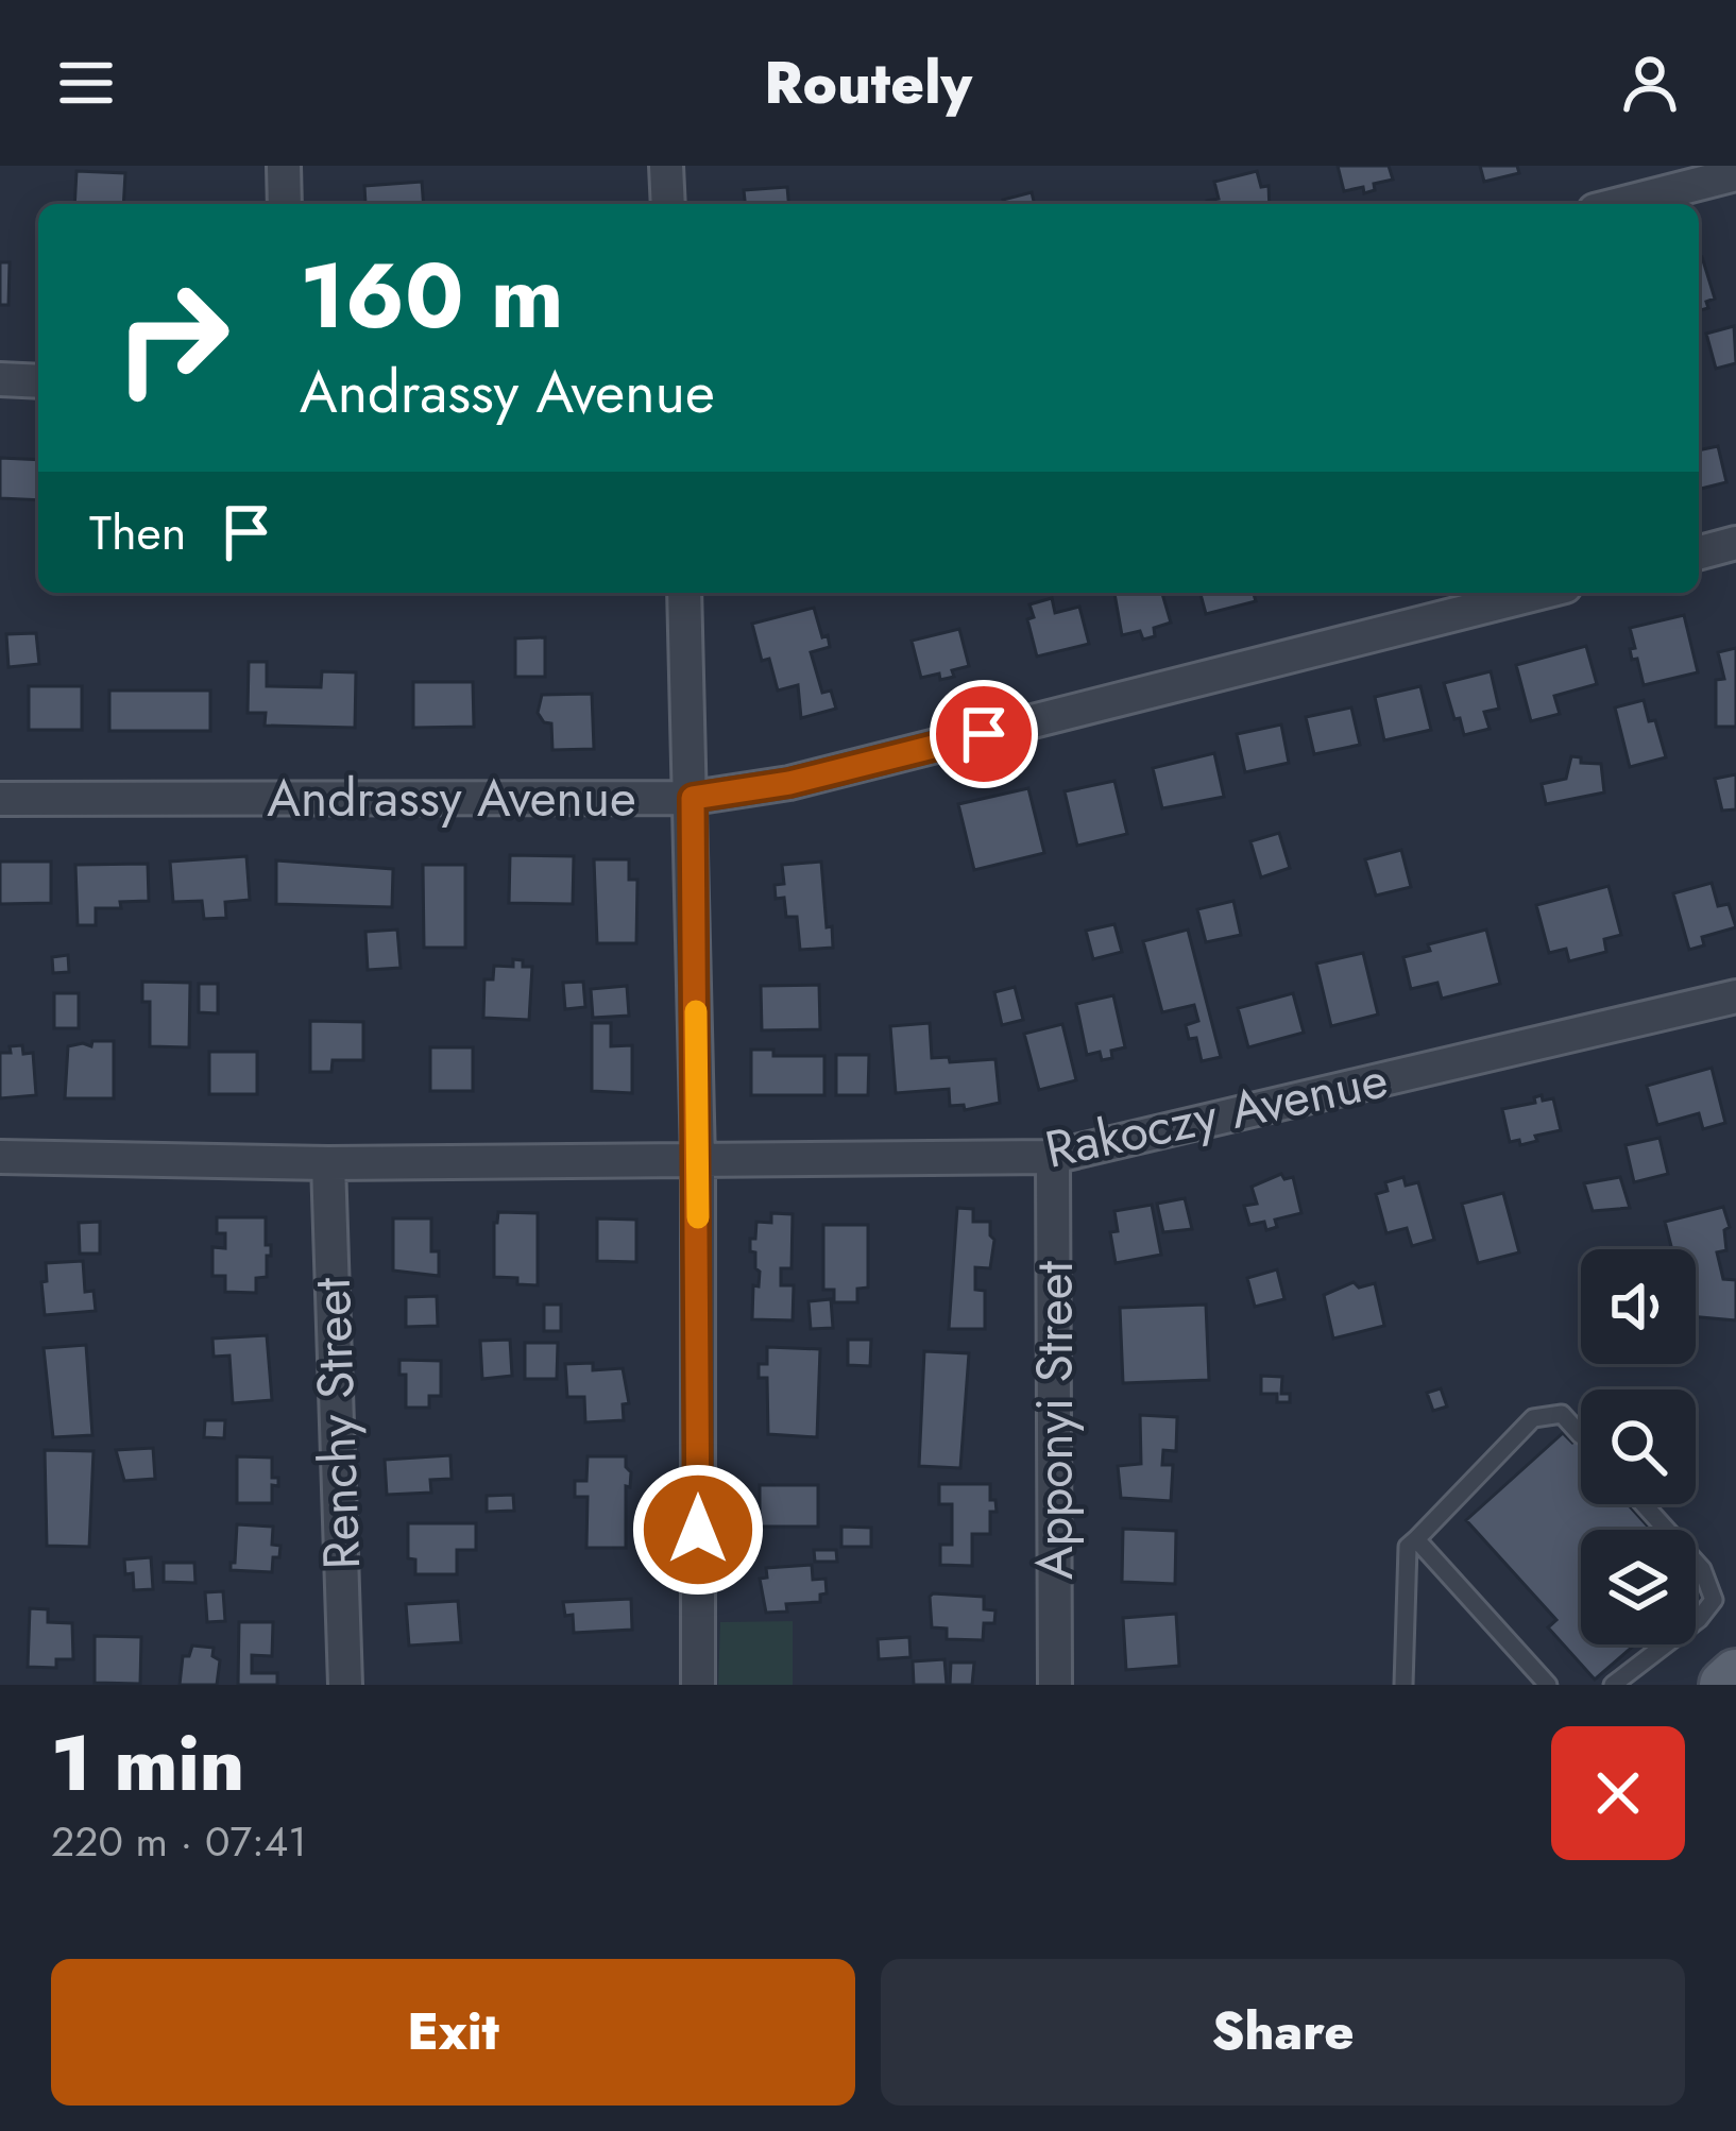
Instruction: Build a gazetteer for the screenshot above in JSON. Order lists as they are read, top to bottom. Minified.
{"streets":{"street":["Andrassy Avenue","Rakoczy Avenue","Apponyi Street","Renchy Street"]},"crossings":[["Rakoczy Avenue","Apponyi Street"],["Rakoczy Avenue","Renchy Street"]],"page":{"header":"Routely","turn":["160 m","Andrassy Avenue"],"then":"Then","heading":["1 min","220 m · 07:41"],"buttons":["Exit","Share"]}}
